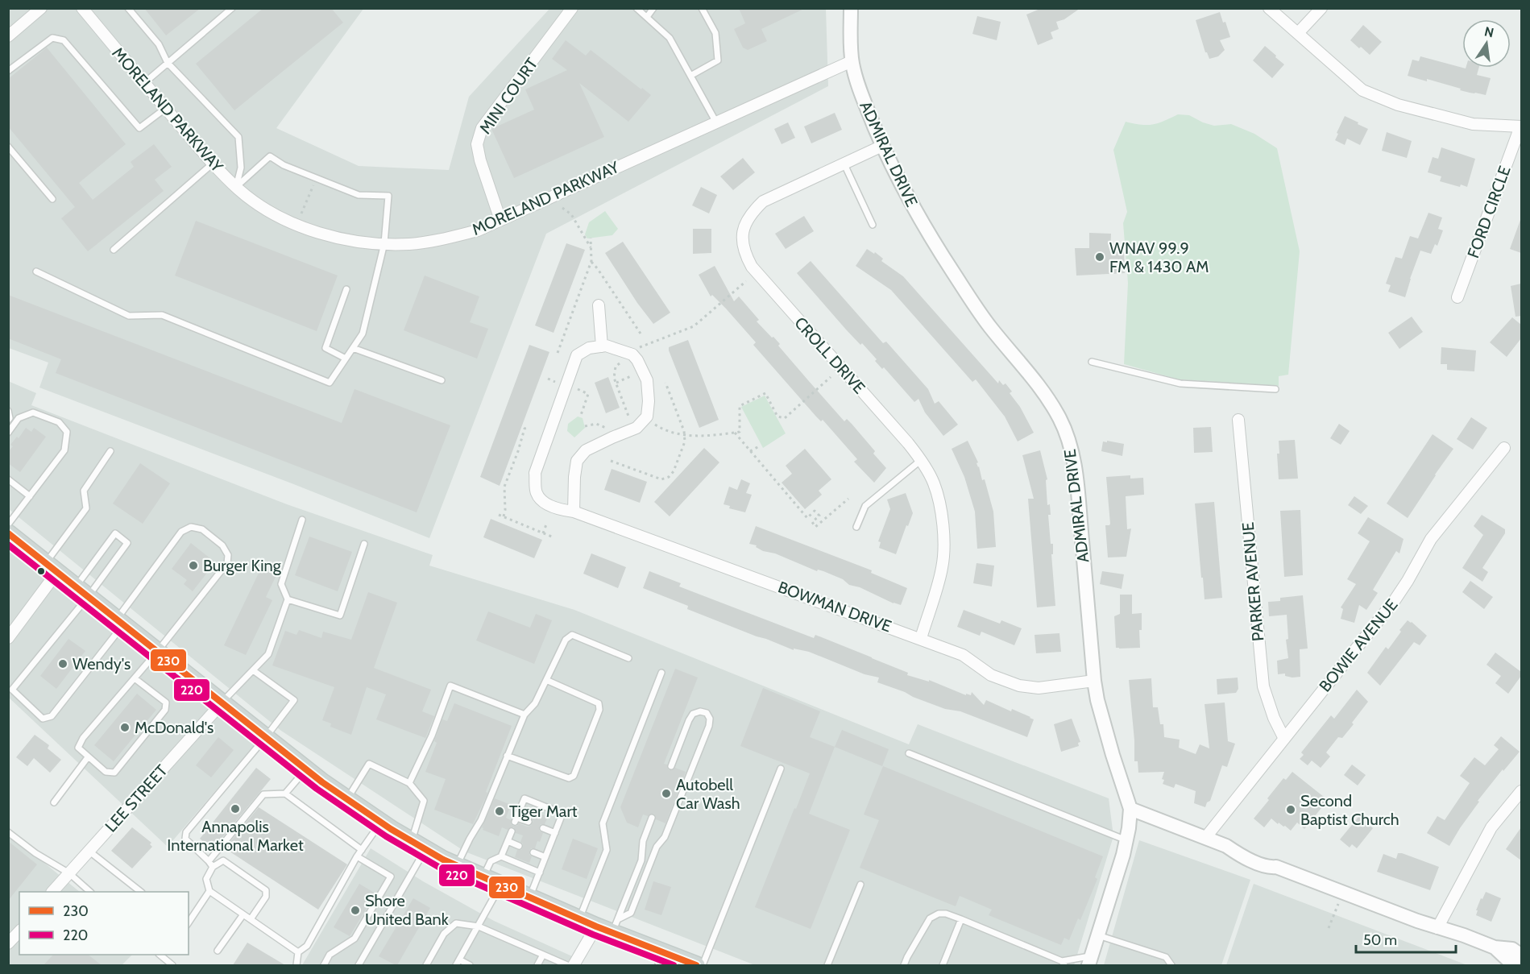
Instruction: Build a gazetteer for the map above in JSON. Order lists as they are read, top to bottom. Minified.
{"streets":{"street":["MINI COURT","MORELAND PARKWAY","ADMIRAL DRIVE","FORD CIRCLE","CROLL DRIVE","PARKER AVENUE","BOWMAN DRIVE","BOWIE AVENUE","LEE STREET"]},"crossings":[["MINI COURT","MORELAND PARKWAY"],["MORELAND PARKWAY","ADMIRAL DRIVE"],["ADMIRAL DRIVE","CROLL DRIVE"],["ADMIRAL DRIVE","BOWMAN DRIVE"],["CROLL DRIVE","BOWMAN DRIVE"],["PARKER AVENUE","BOWIE AVENUE"]],"places":["WNAV 99.9 FM & 1430 AM","Burger King","Wendy's","McDonald's","Autobell Car Wash","Annapolis International Market","Second Baptist Church","Tiger Mart","Shore United Bank"],"lines":["transit line 230","transit line 220"],"legend":["230","220"],"scale_bar":"50 m","north":"top"}
